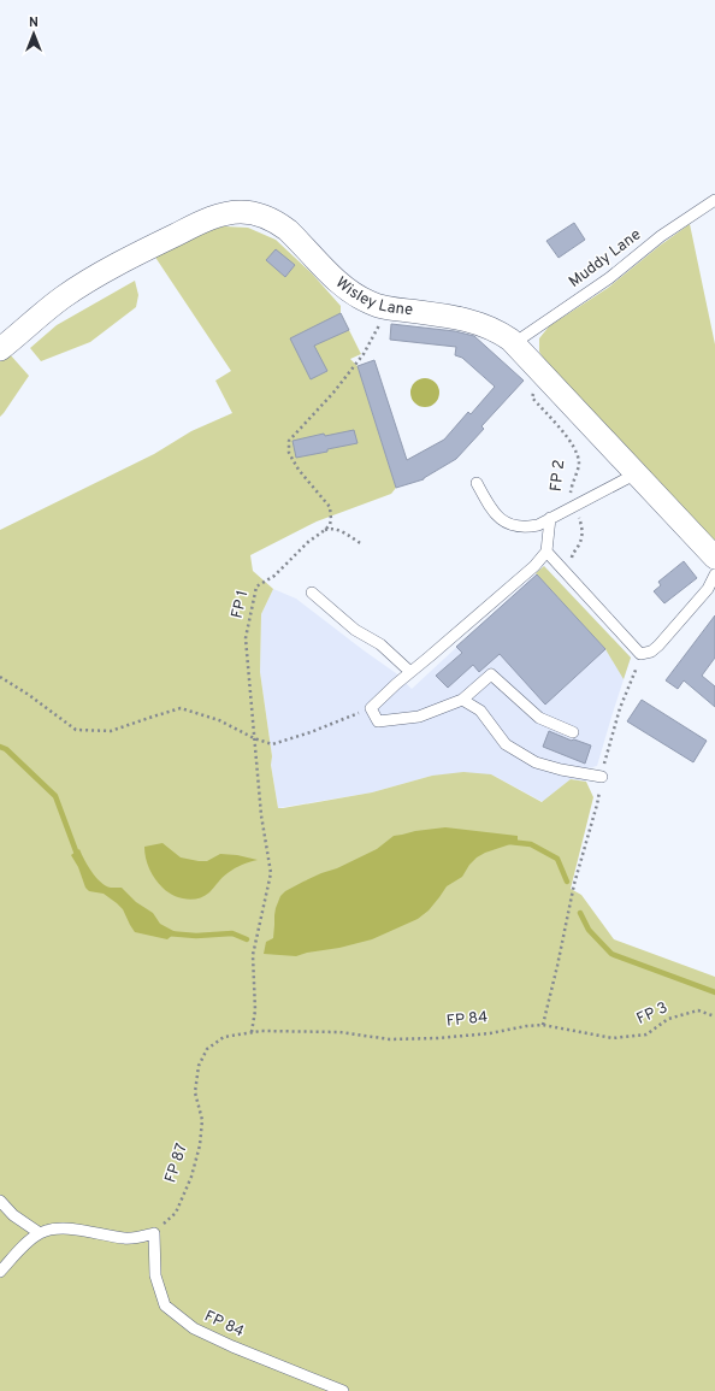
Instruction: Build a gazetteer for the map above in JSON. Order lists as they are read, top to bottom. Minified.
{"streets":{"street":["Wisley Lane"],"lane":["Muddy Lane","FP 84"],"path":["FP 2","FP 1","FP 3","FP 87"]},"crossings":[["Muddy Lane","Wisley Lane"],["Wisley Lane","FP 2"],["FP 1","FP 84"],["FP 1","FP 87"],["FP 3","FP 84"],["FP 84","FP 87"]],"north":"top"}
